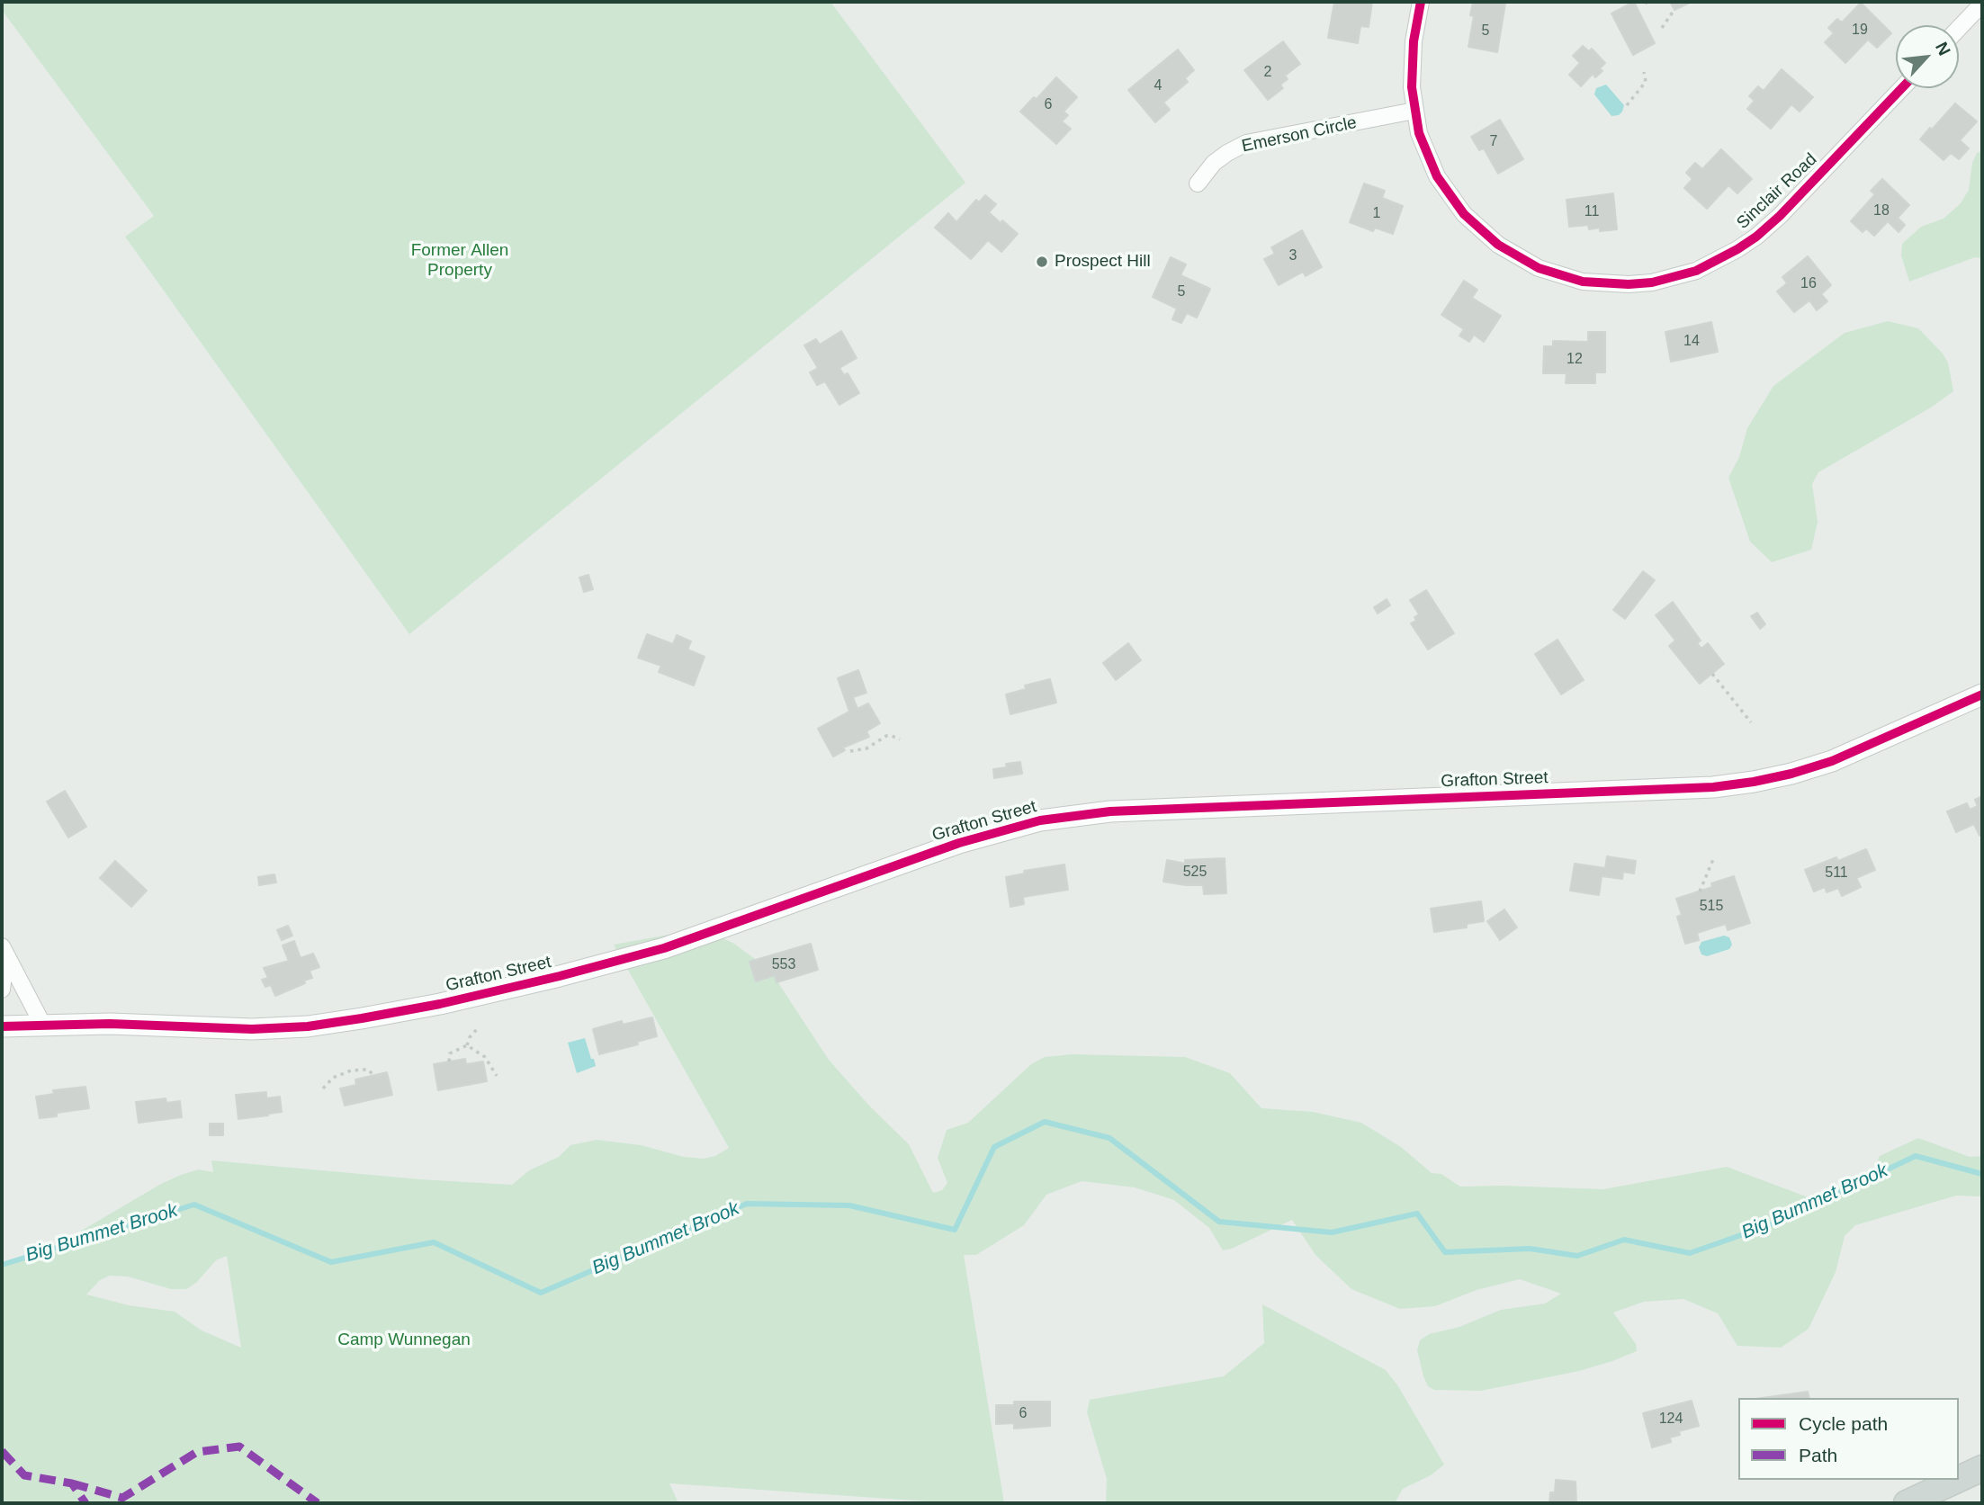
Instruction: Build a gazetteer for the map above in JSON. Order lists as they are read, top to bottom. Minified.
{"streets":{"street":["Emerson Circle","Sinclair Road","Grafton Street"]},"crossings":[["Emerson Circle","Sinclair Road"]],"water":["Big Bummet Brook"],"parks":["Former Allen Property","Camp Wunnegan"],"places":["Prospect Hill"],"house_numbers":["19","5","2","4","6","7","18","11","1","3","16","5","14","12","525","511","515","553","6","124"],"legend":["Cycle path","Path"],"north":"top right"}
